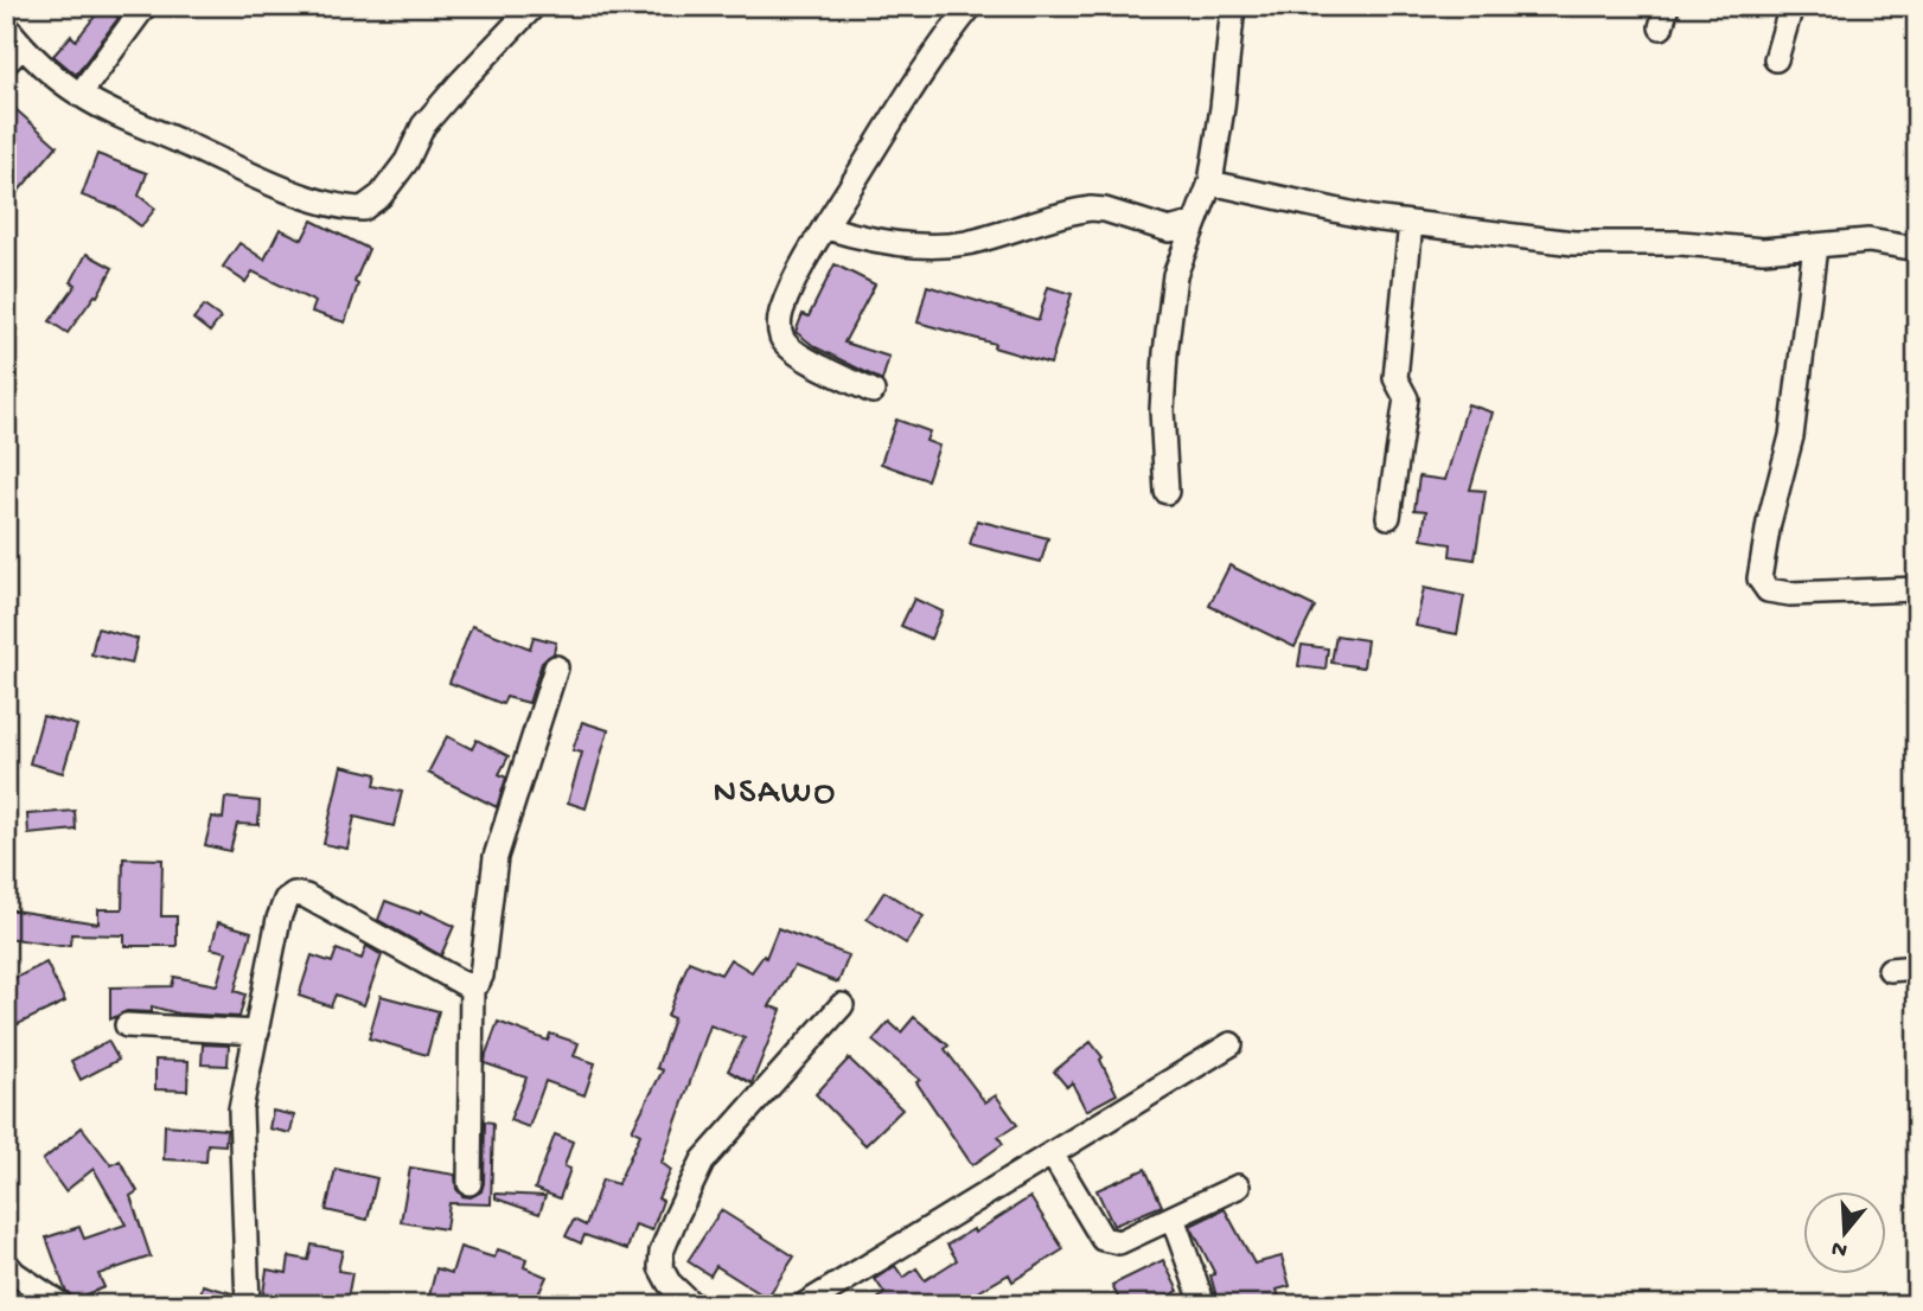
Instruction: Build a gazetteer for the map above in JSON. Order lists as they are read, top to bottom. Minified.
{"districts":["NSAWO"],"north":"bottom"}
